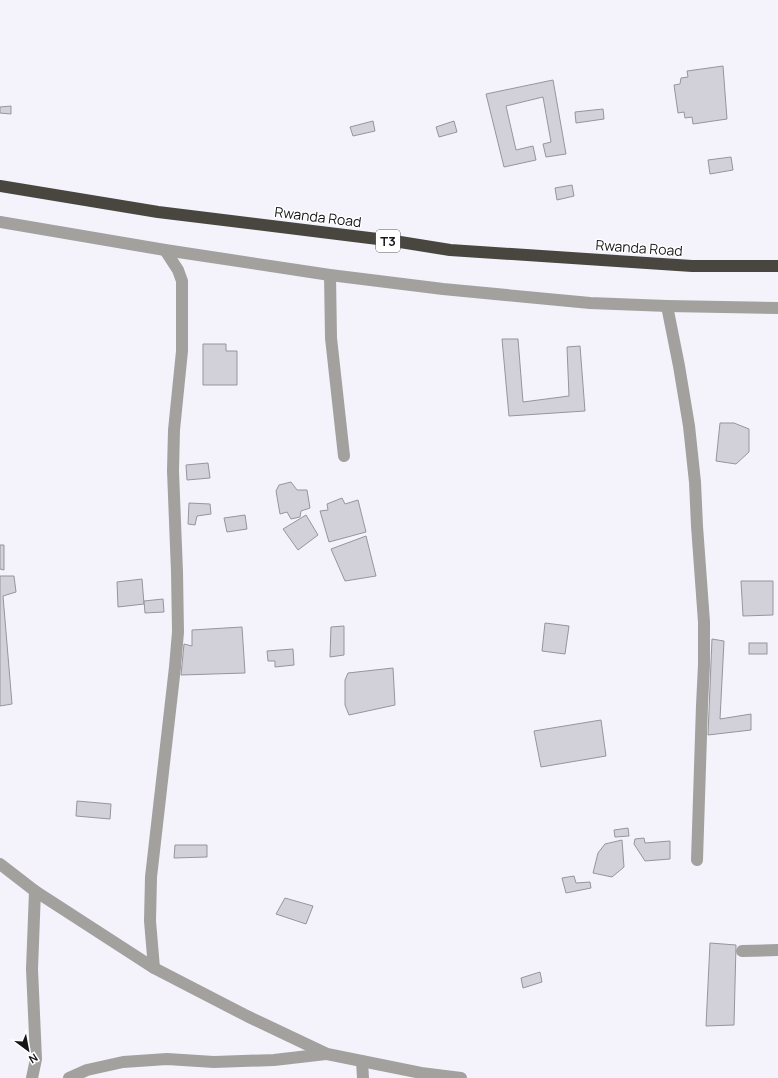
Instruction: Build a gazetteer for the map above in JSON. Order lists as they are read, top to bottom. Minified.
{"streets":{"highway":["Rwanda Road","T3"]},"north":"bottom right"}
